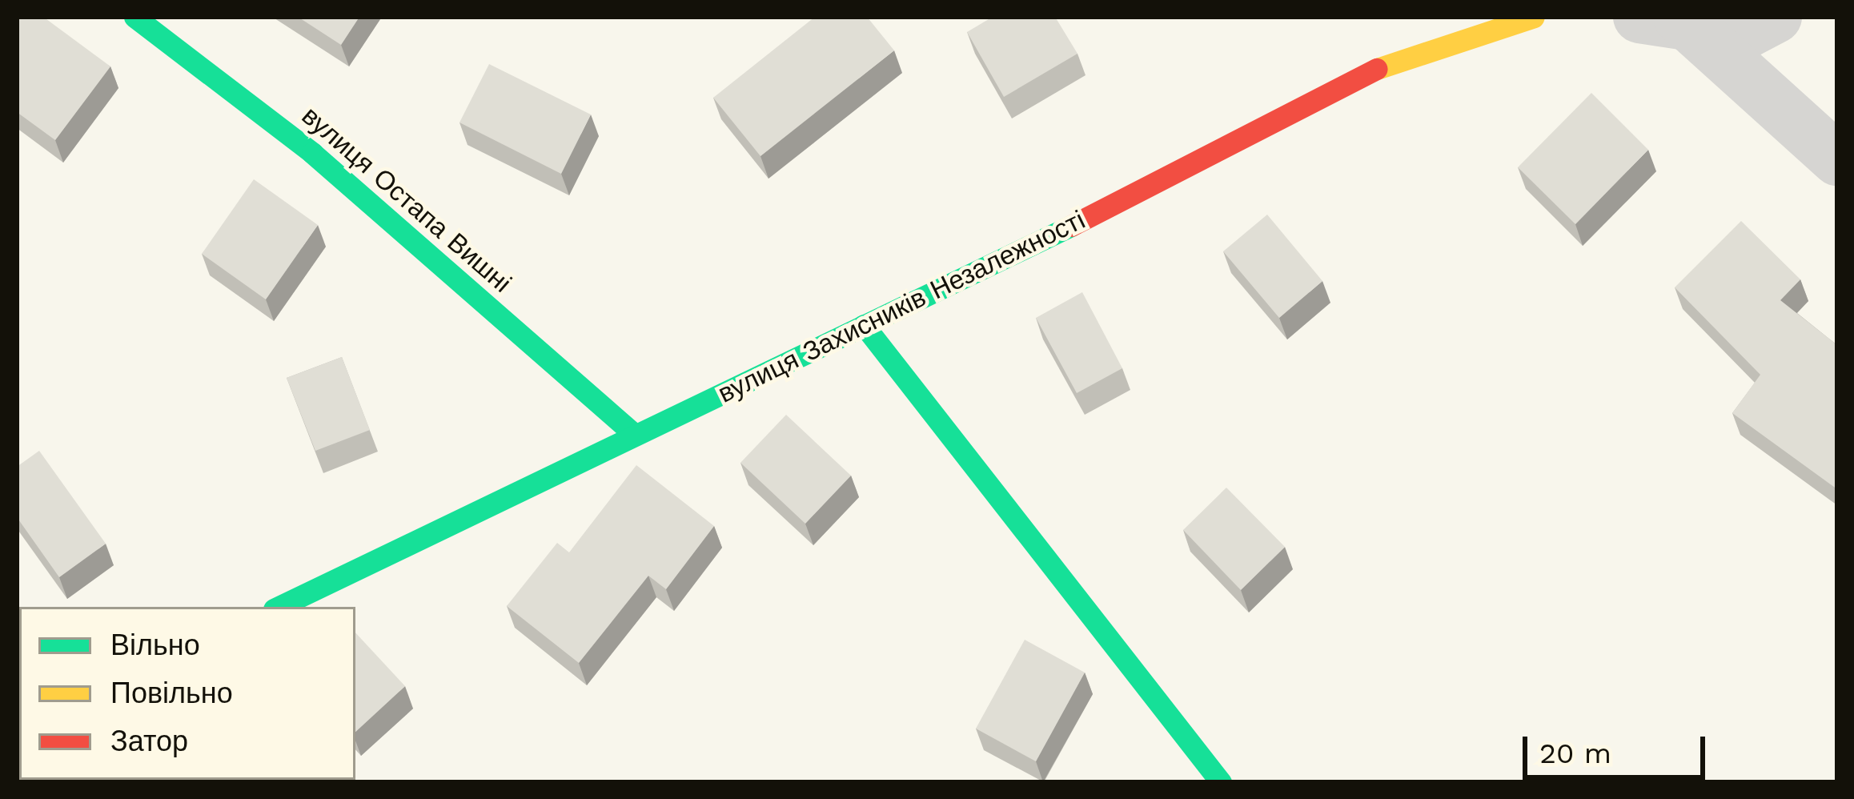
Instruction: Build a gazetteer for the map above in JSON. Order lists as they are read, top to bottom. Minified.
{"streets":{"street":["вулиця Остапа Вишні","вулиця Захисників Незалежності"]},"crossings":[["вулиця Остапа Вишні","вулиця Захисників Незалежності"]],"legend":["Вільно","Повільно","Затор"],"scale_bar":"20 m"}
